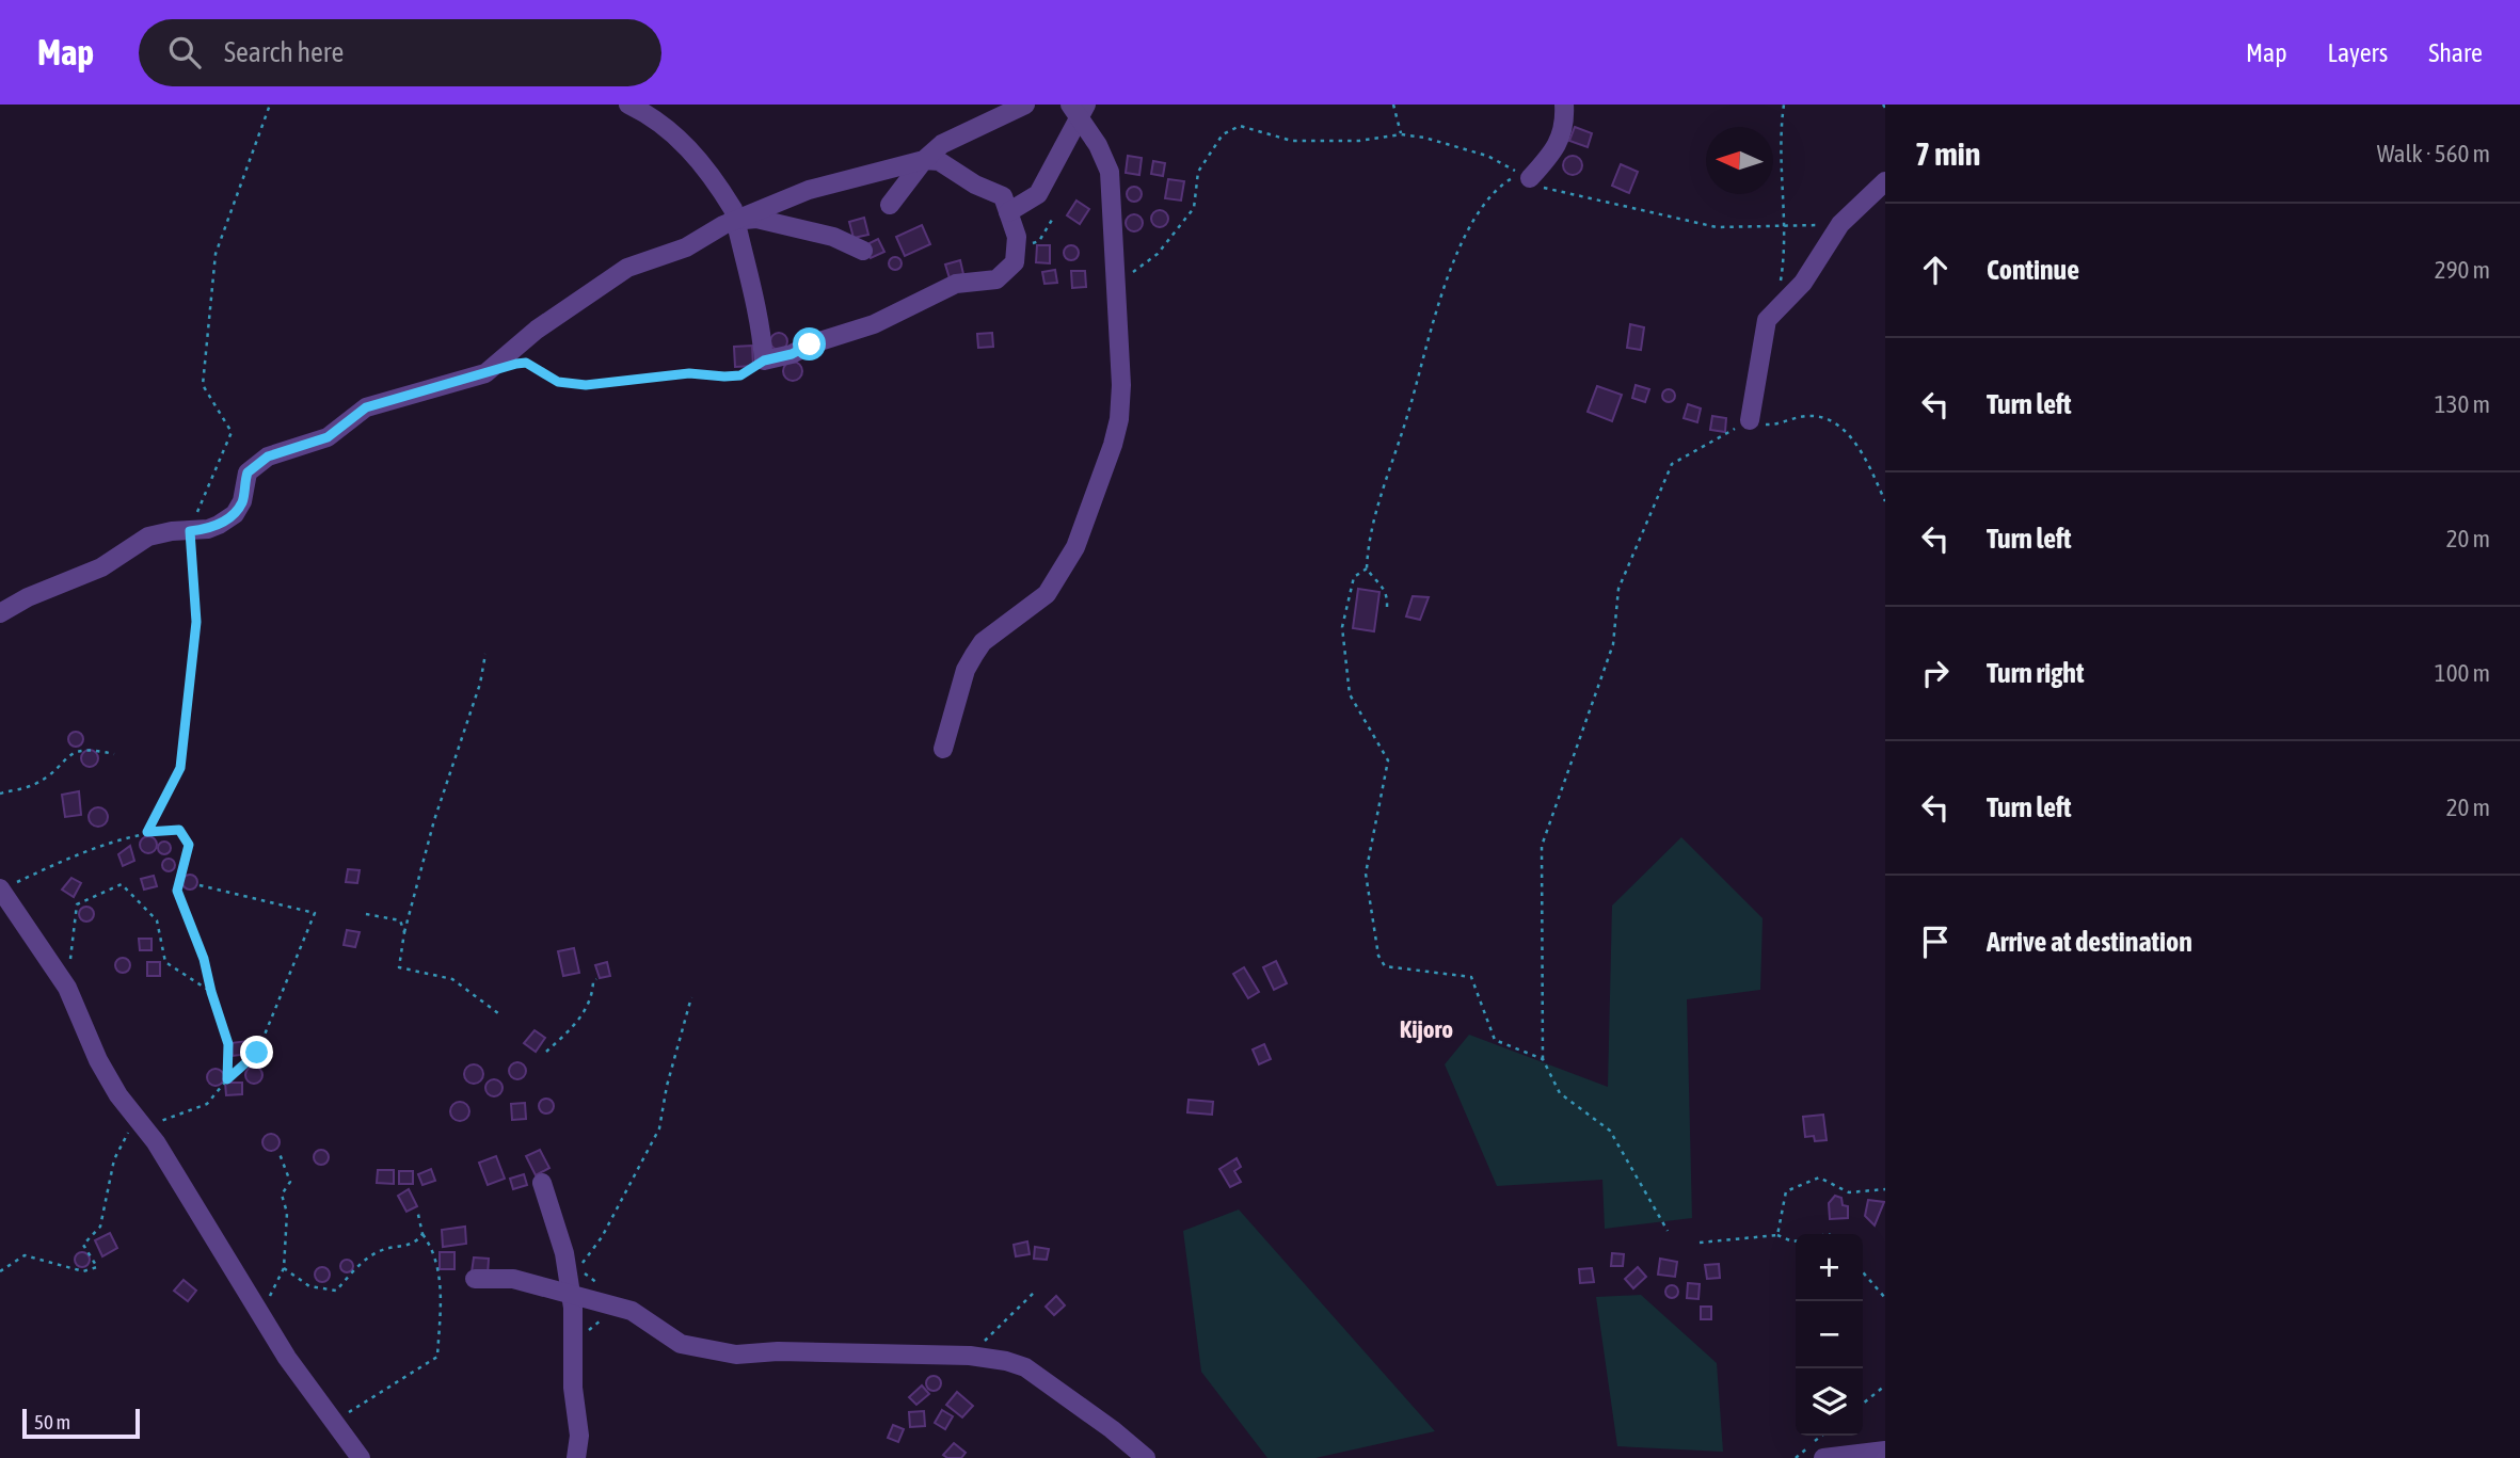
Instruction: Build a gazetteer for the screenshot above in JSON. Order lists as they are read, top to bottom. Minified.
{"districts":["Kijoro"],"scale_bar":"50 m","north":"left","page":{"header":"Map","search":"Search here","nav":["Map","Layers","Share"],"heading":["7 min","Walk · 560 m"],"list":[["Continue","290 m"],["Turn left","130 m"],["Turn left","20 m"],["Turn right","100 m"],["Turn left","20 m"],"Arrive at destination"],"map_buttons":["+","−"],"scale":"50 m"}}
